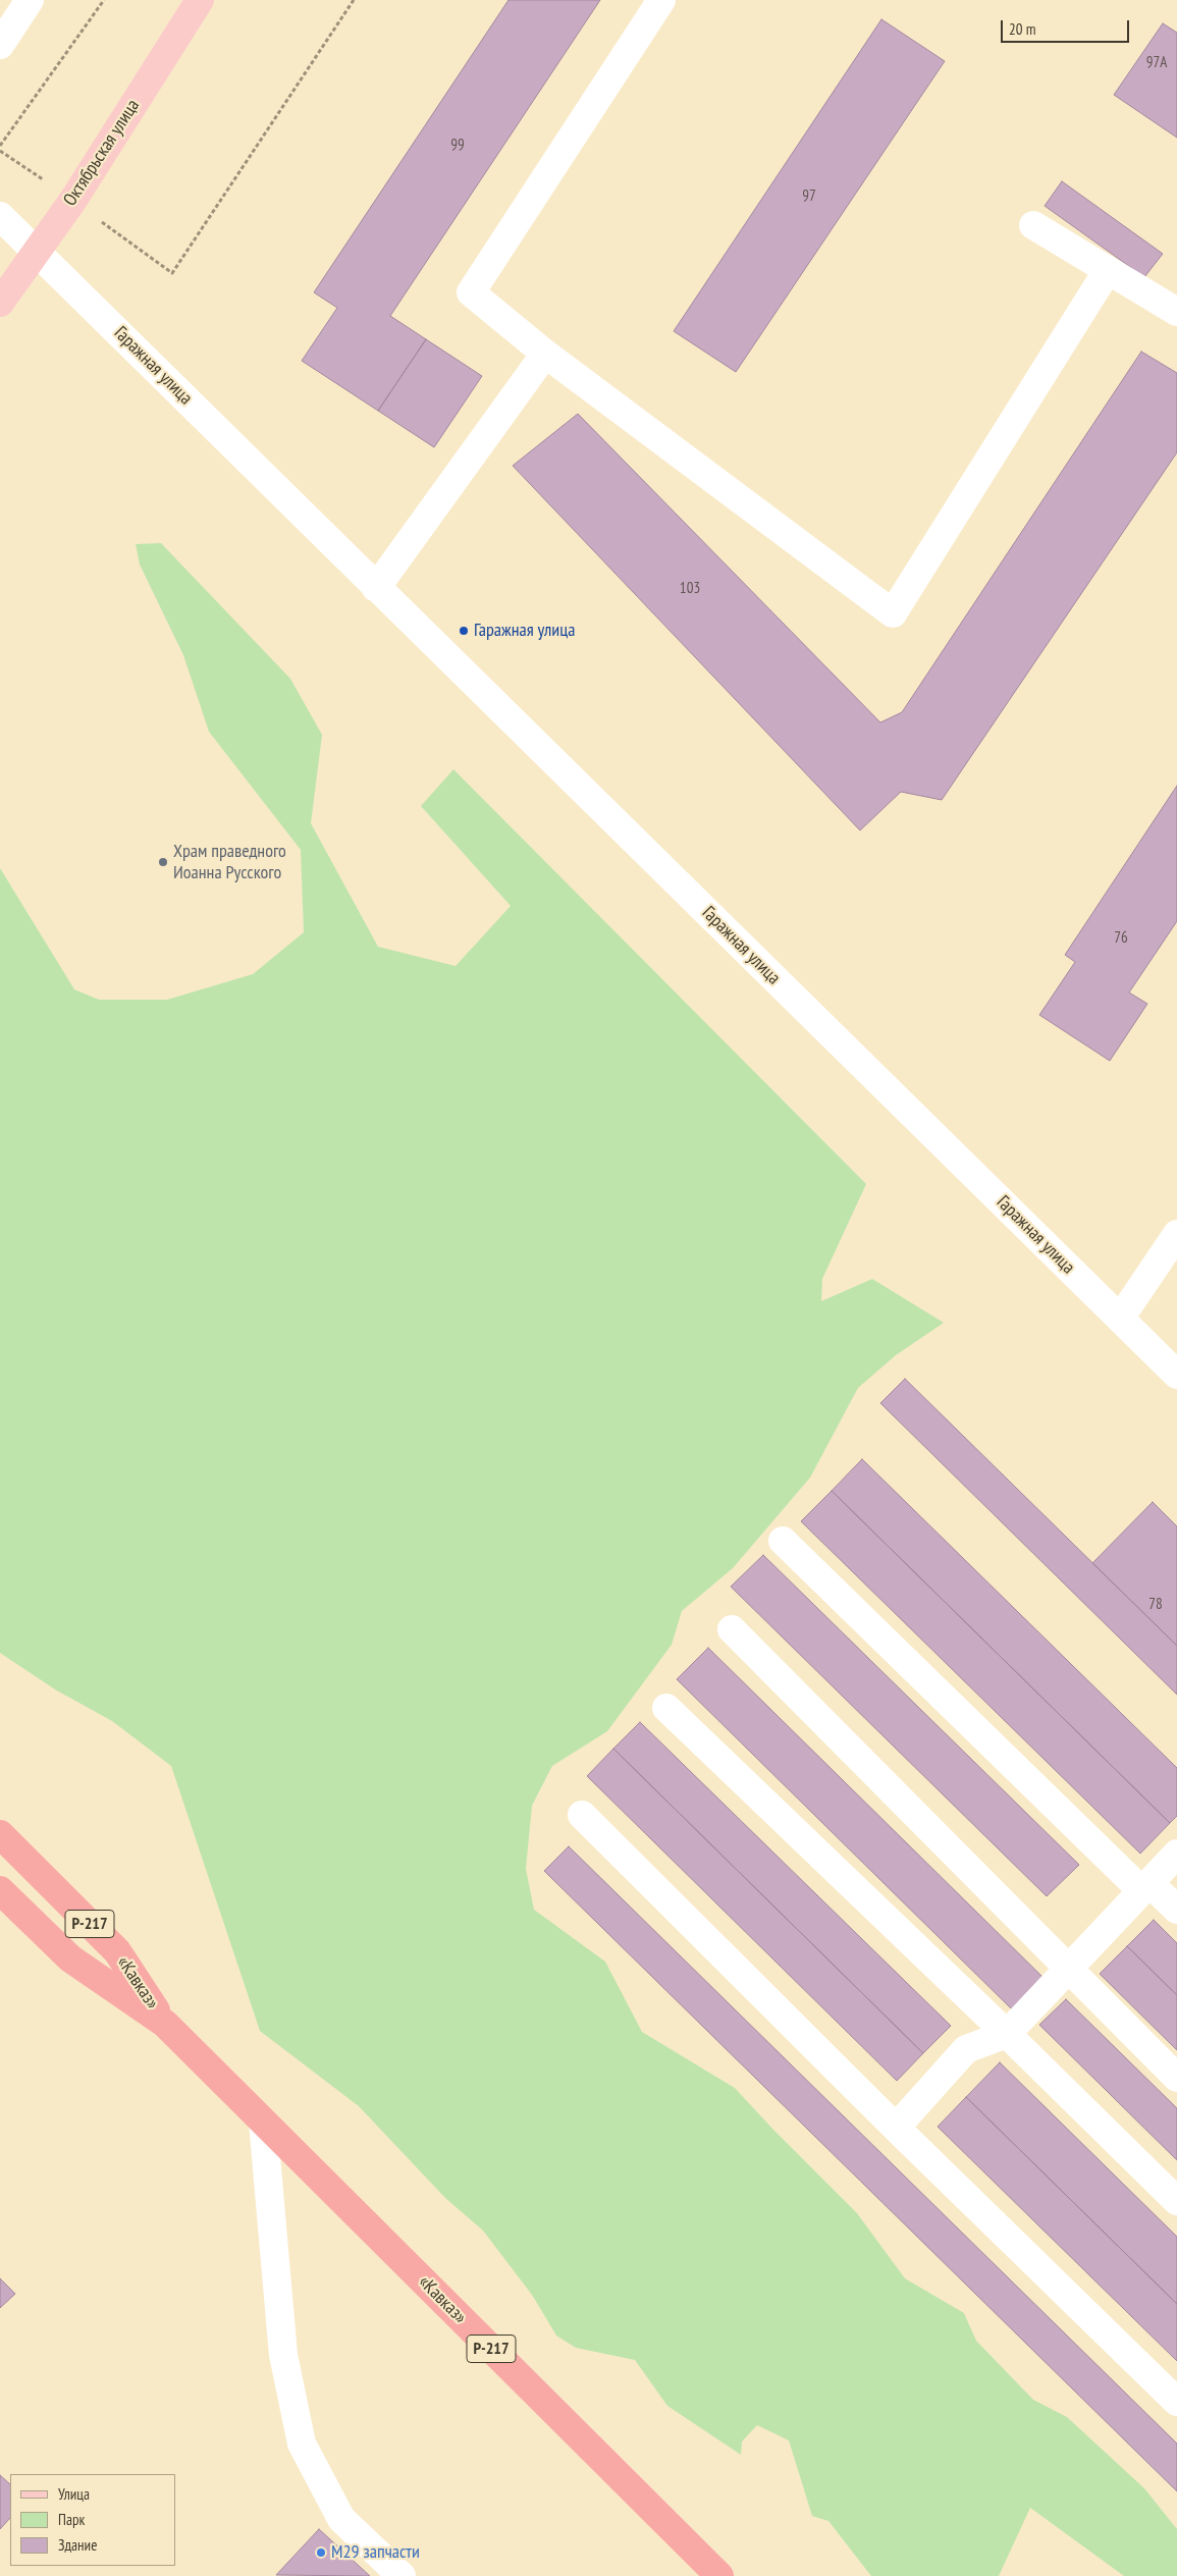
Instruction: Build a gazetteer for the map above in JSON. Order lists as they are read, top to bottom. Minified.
{"streets":{"highway":["Р-217","«Кавказ»"],"main road":["Октябрьская улица"],"street":["Гаражная улица"]},"crossings":[["Октябрьская улица","Гаражная улица"]],"places":["Гаражная улица","Храм праведного Иоанна Русского","М29 запчасти"],"house_numbers":["97А","99","97","103","76","78"],"legend":["Улица","Парк","Здание"],"scale_bar":"20 m"}
